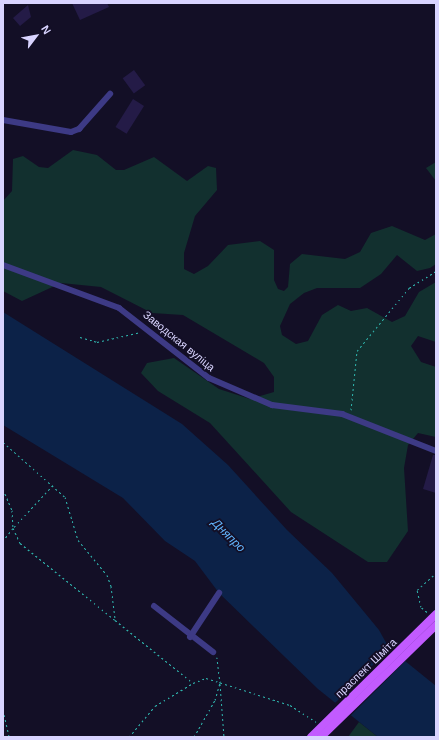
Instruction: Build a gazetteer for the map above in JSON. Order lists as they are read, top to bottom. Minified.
{"streets":{"main road":["праспект Шміта"],"street":["Заводская вуліца"]},"water":["Дняпро"],"north":"top right"}
